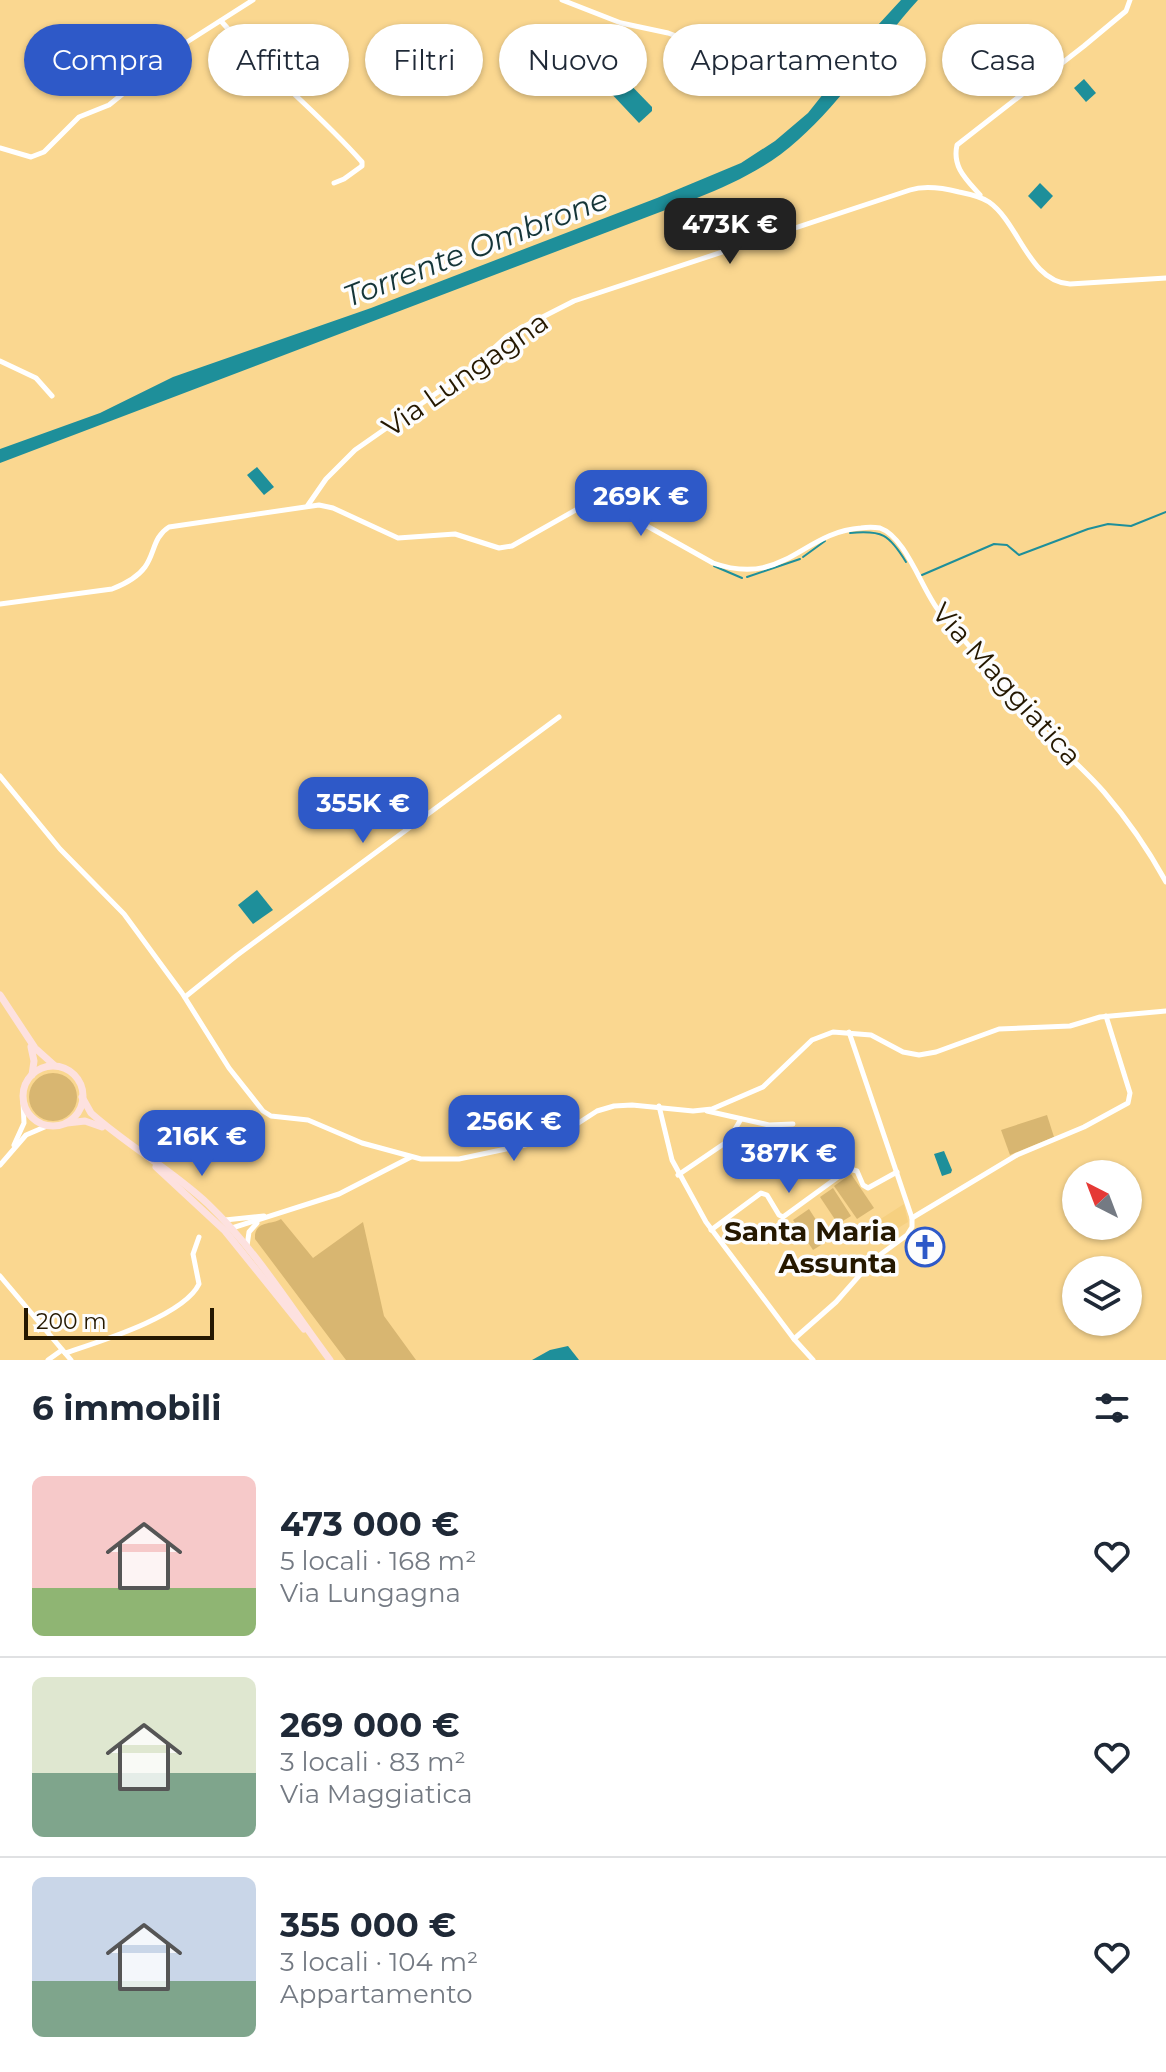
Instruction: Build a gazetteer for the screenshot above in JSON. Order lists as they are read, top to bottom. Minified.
{"streets":{"street":["Via Lungagna","Via Maggiatica"]},"crossings":[["Via Lungagna","Via Maggiatica"]],"water":["Torrente Ombrone"],"places":{"church":["Santa Maria Assunta"]},"scale_bar":"200 m","north":"top left","page":{"chip":["Compra","Affitta","Filtri","Nuovo","Appartamento","Casa"],"price":["473K €","269K €","355K €","256K €","216K €","387K €"],"scale":"200 m","heading":"6 immobili","list":[{"name":"473 000 €","note":"5 locali · 168 m² · Via Lungagna"},{"name":"269 000 €","note":"3 locali · 83 m² · Via Maggiatica"},{"name":"355 000 €","note":"3 locali · 104 m² · Appartamento"}]}}
